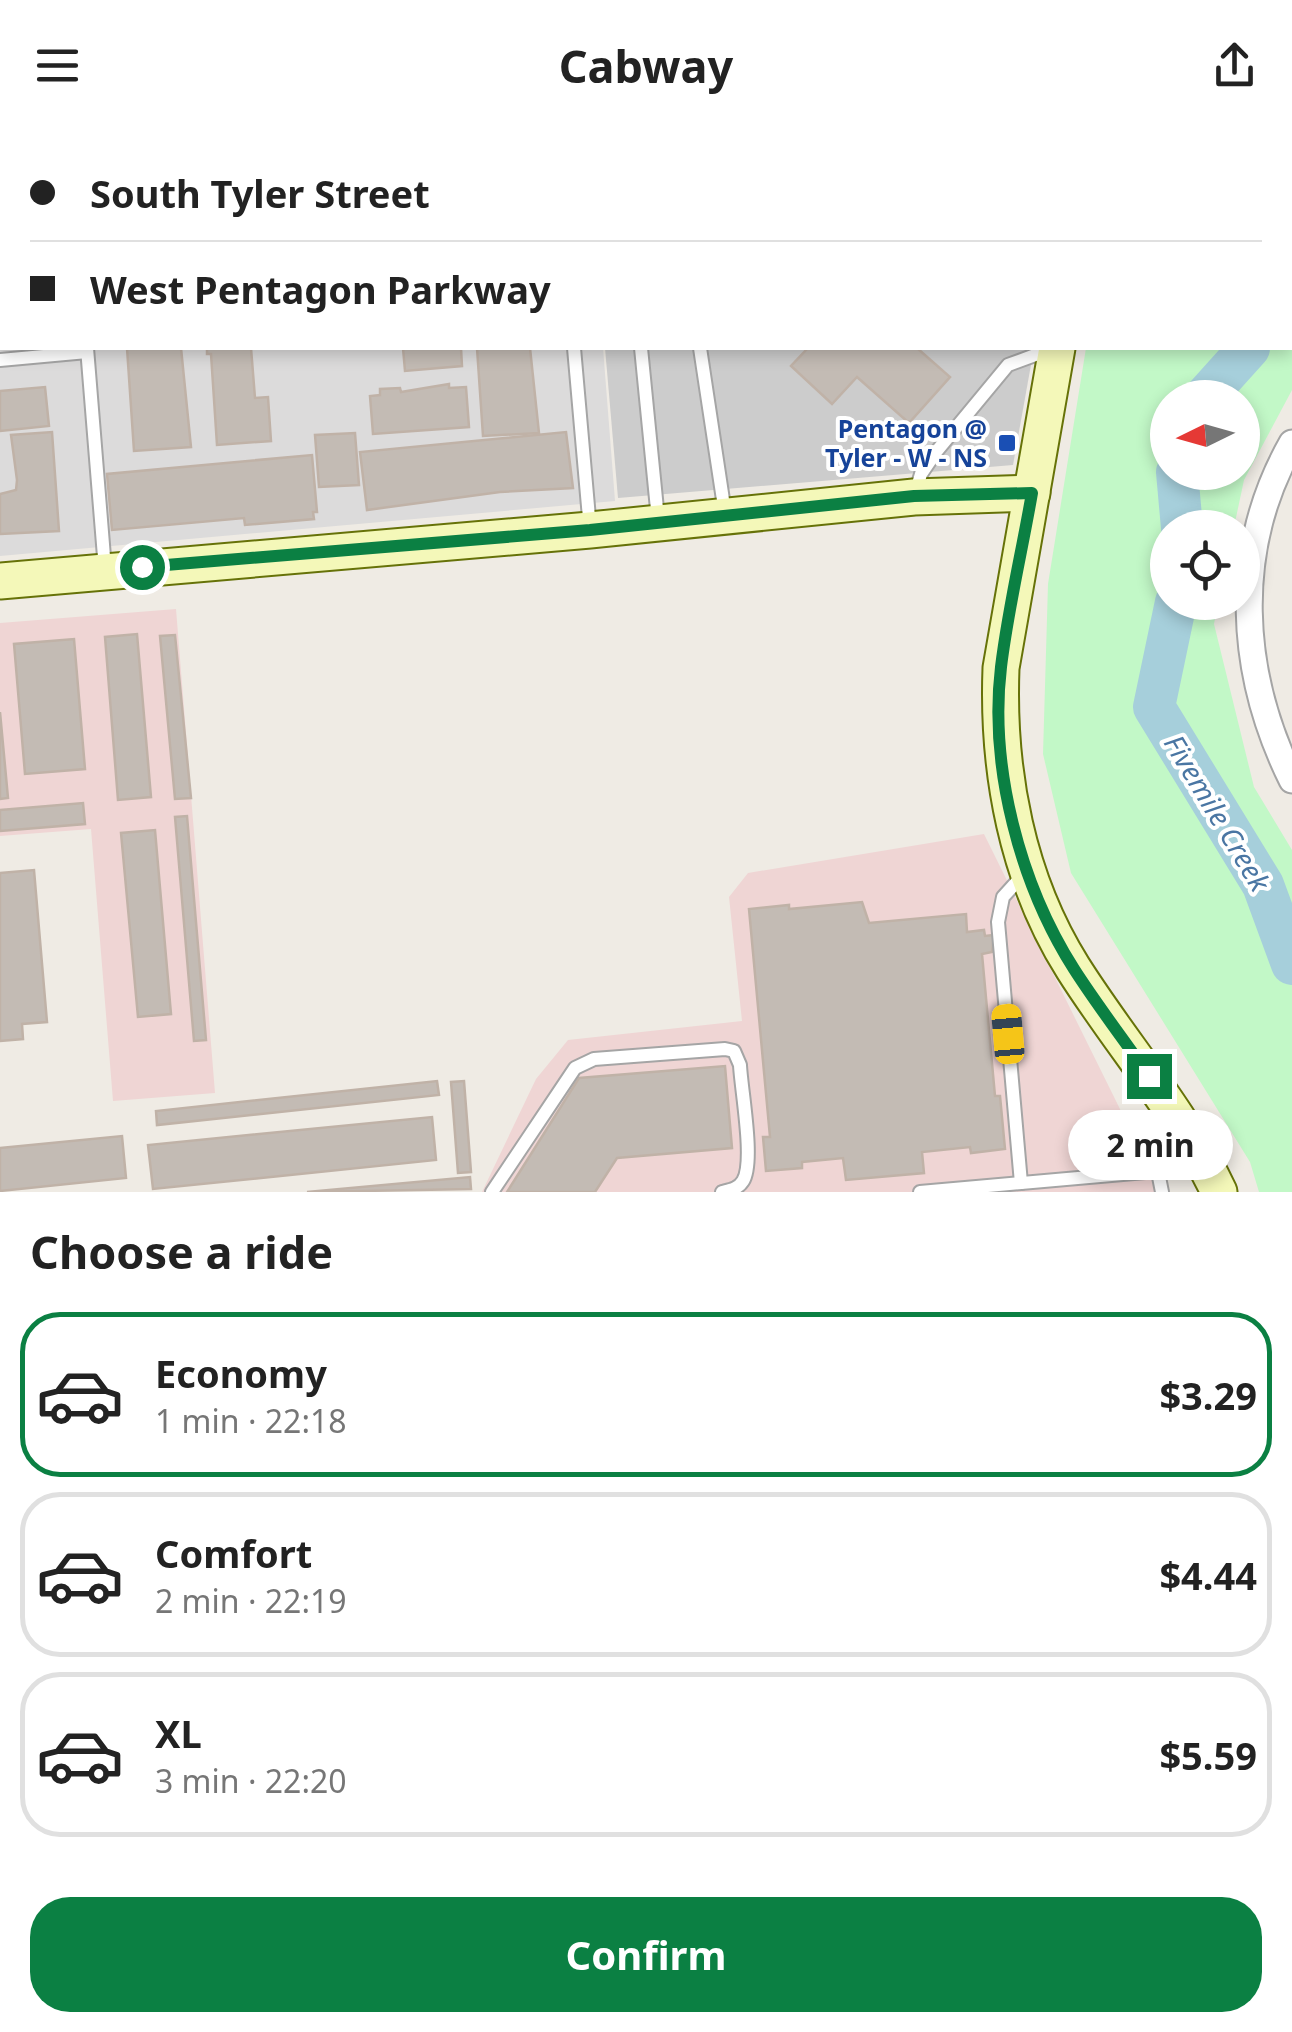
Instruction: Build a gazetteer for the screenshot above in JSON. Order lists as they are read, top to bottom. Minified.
{"water":["Fivemile Creek"],"places":{"transit":["Pentagon @ Tyler - W - NS"]},"north":"left","page":{"header":"Cabway","banner":["South Tyler Street","West Pentagon Parkway"],"bubble":"2 min","heading":"Choose a ride","list":[{"name":"Economy","note":"1 min · 22:18","value":"$3.29"},{"name":"Comfort","note":"2 min · 22:19","value":"$4.44"},{"name":"XL","note":"3 min · 22:20","value":"$5.59"}],"buttons":"Confirm"}}
